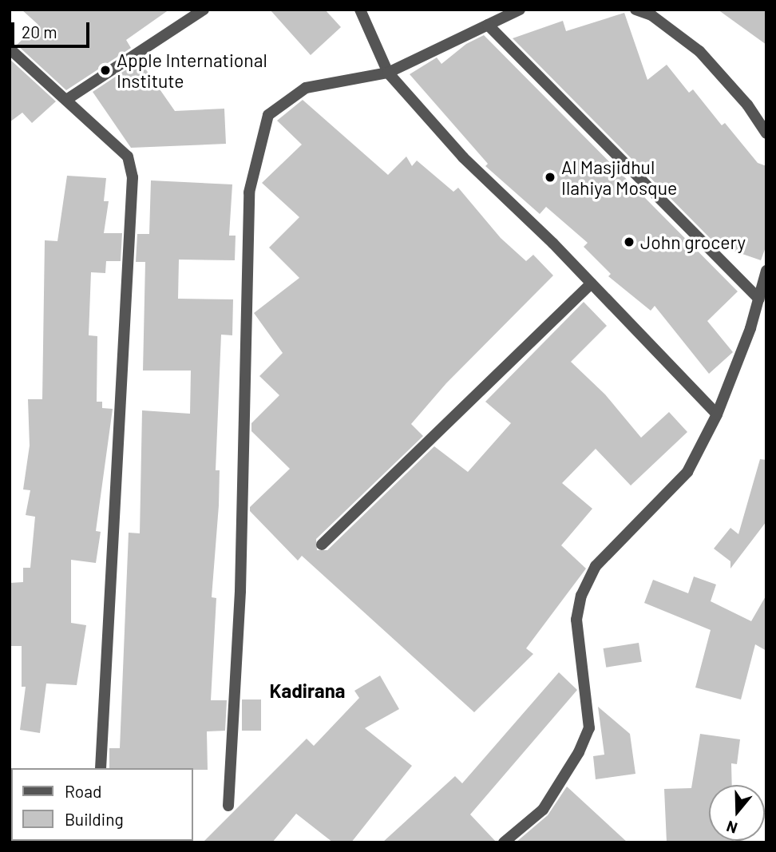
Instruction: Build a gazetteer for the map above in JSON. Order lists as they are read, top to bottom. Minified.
{"districts":["Kadirana"],"places":["Apple International Institute","Al Masjidhul Ilahiya Mosque","John grocery"],"legend":["Road","Building"],"scale_bar":"20 m","north":"bottom"}
